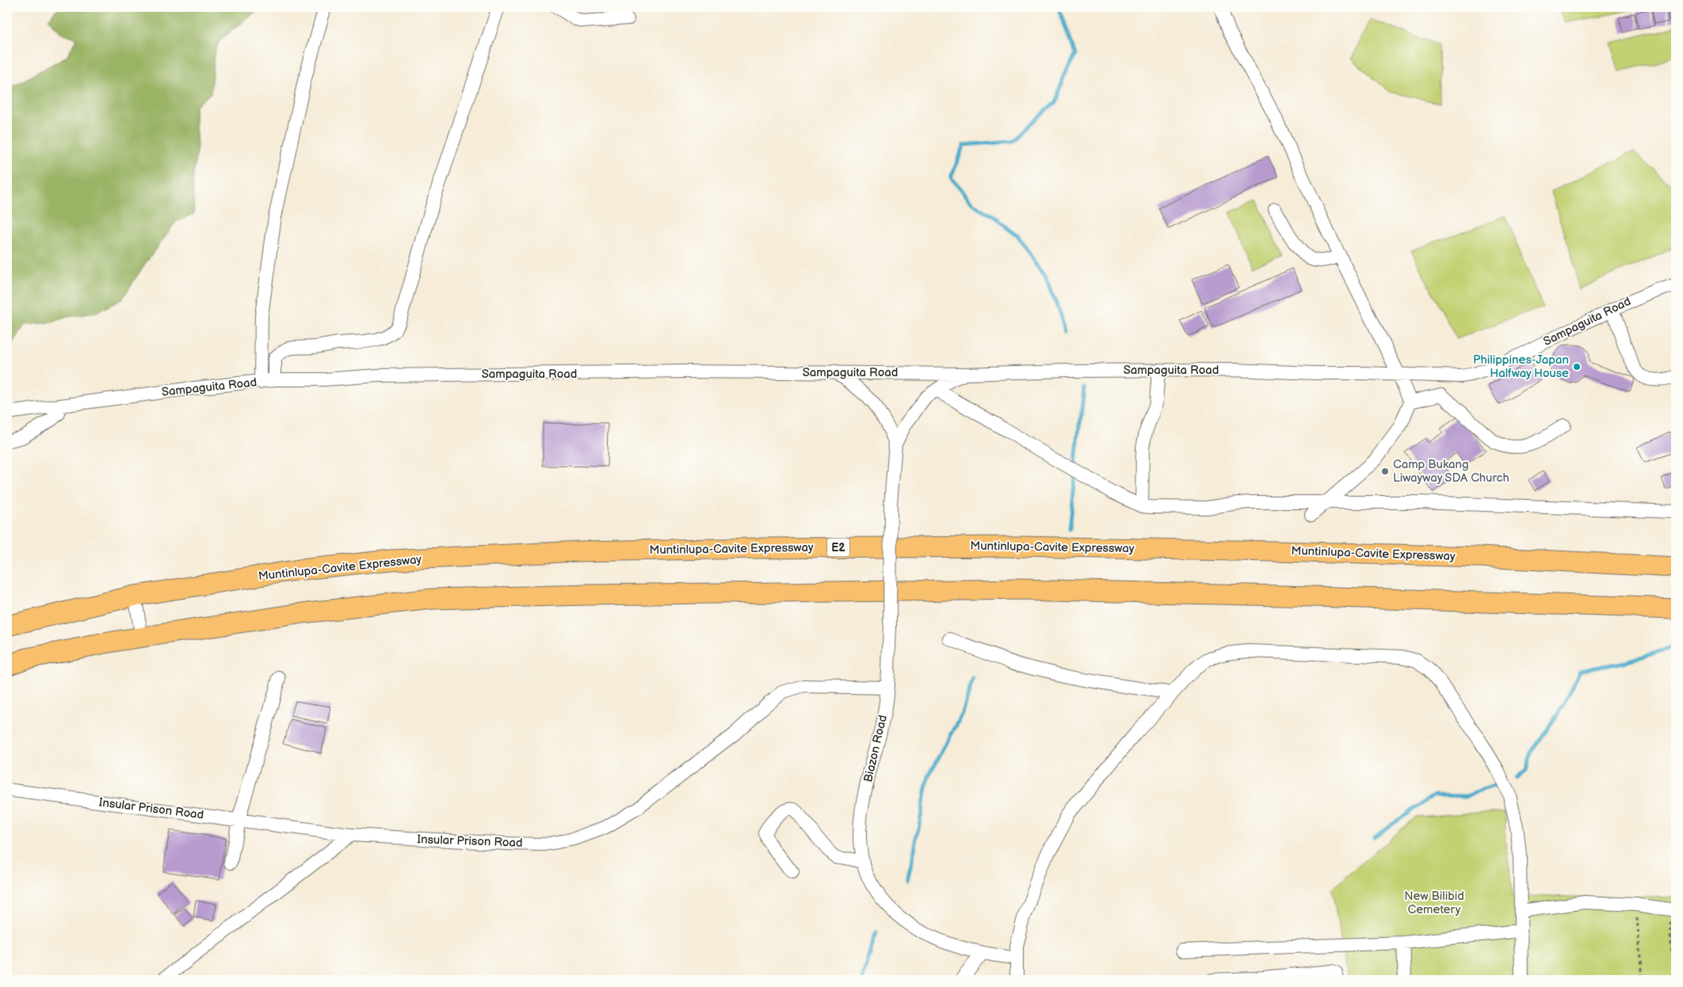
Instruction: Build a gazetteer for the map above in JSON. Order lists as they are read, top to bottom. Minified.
{"streets":{"highway":["E2","Muntinlupa-Cavite Expressway"],"street":["Sampaguita Road","Biazon Road","Insular Prison Road"]},"crossings":[["Sampaguita Road","Biazon Road"],["Biazon Road","Insular Prison Road"]],"parks":["New Bilibid Cemetery"],"places":["Philippines-Japan Halfway House","Camp Bukang Liwayway SDA Church"]}
